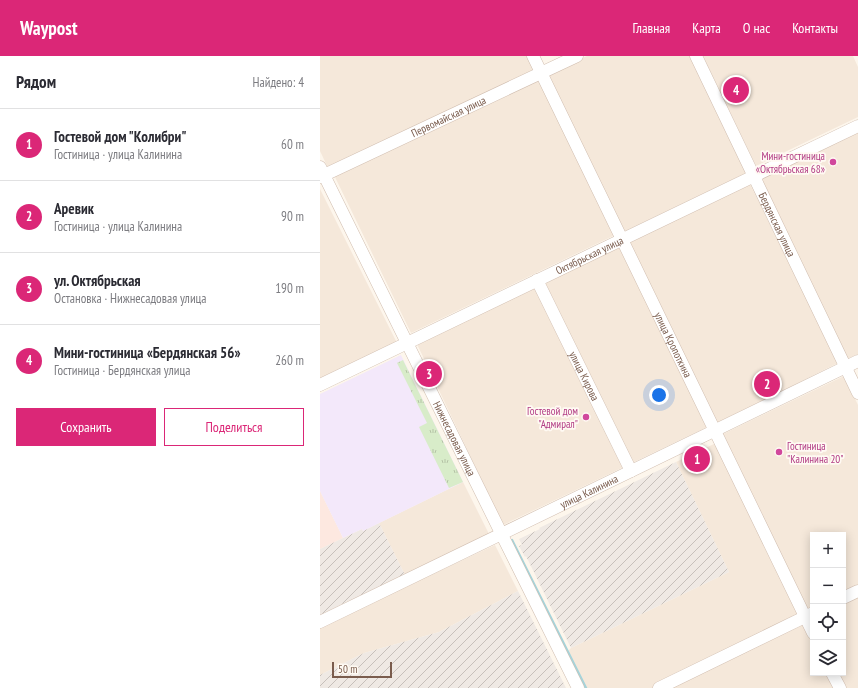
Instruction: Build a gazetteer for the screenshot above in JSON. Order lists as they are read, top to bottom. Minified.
{"streets":{"street":["Первомайская улица","Бердянская улица","Октябрьская улица","улица Кропоткина","улица Кирова","Нижнесадовая улица","улица Калинина"]},"crossings":[["Первомайская улица","улица Кропоткина"],["Первомайская улица","Нижнесадовая улица"],["Бердянская улица","Октябрьская улица"],["Бердянская улица","улица Калинина"],["Октябрьская улица","улица Кропоткина"],["Октябрьская улица","улица Кирова"],["Октябрьская улица","Нижнесадовая улица"],["улица Кропоткина","улица Калинина"],["улица Кирова","улица Калинина"],["Нижнесадовая улица","улица Калинина"]],"places":["Мини-гостиница «Октябрьская 68»","Гостевой дом \"Адмирал\"","Гостиница \"Калинина 20\""],"scale_bar":"50 m","page":{"header":"Waypost","nav":["Главная","Карта","О нас","Контакты"],"heading":["Рядом","Найдено: 4"],"pins":["4","3","2","1"],"list":[{"mark":"1","name":"Гостевой дом \"Колибри\"","note":"Гостиница · улица Калинина","value":"60 m"},{"mark":"2","name":"Аревик","note":"Гостиница · улица Калинина","value":"90 m"},{"mark":"3","name":"ул. Октябрьская","note":"Остановка · Нижнесадовая улица","value":"190 m"},{"mark":"4","name":"Мини-гостиница «Бердянская 56»","note":"Гостиница · Бердянская улица","value":"260 m"}],"buttons":["Сохранить","Поделиться"],"map_buttons":["+","−"],"scale":"50 m"}}
